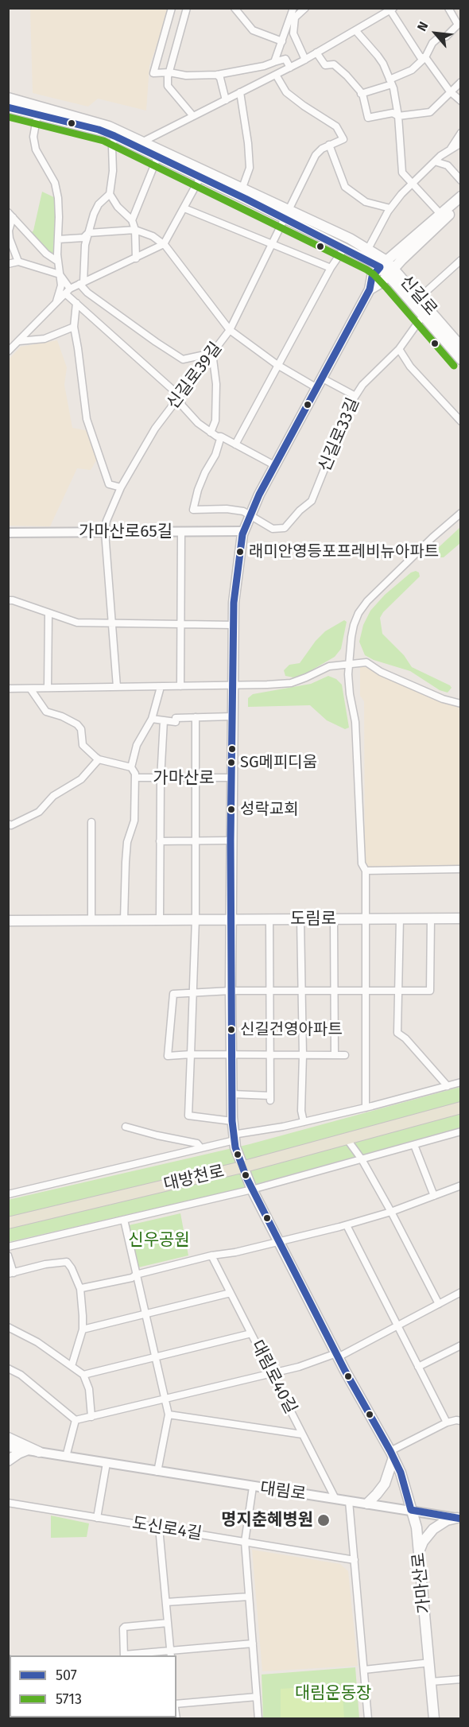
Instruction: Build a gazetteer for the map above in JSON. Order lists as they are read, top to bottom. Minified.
{"streets":{"main road":["신길로","가마산로","도림로","대방천로"],"street":["신길로39길","신길로33길","가마산로65길","대림로40길","대림로","도신로4길"]},"crossings":[["신길로","신길로39길"],["신길로","신길로33길"],["신길로","가마산로"],["신길로39길","가마산로65길"],["신길로33길","가마산로"],["가마산로65길","가마산로"],["가마산로","도림로"],["가마산로","대방천로"],["가마산로","대림로"],["대림로40길","대림로"]],"parks":["신우공원","대림운동장"],"places":["래미안영등포프레비뉴아파트","SG메피디움","성락교회","신길건영아파트","명지춘혜병원"],"lines":["transit line 507","transit line 5713"],"legend":["507","5713"],"north":"top left"}
